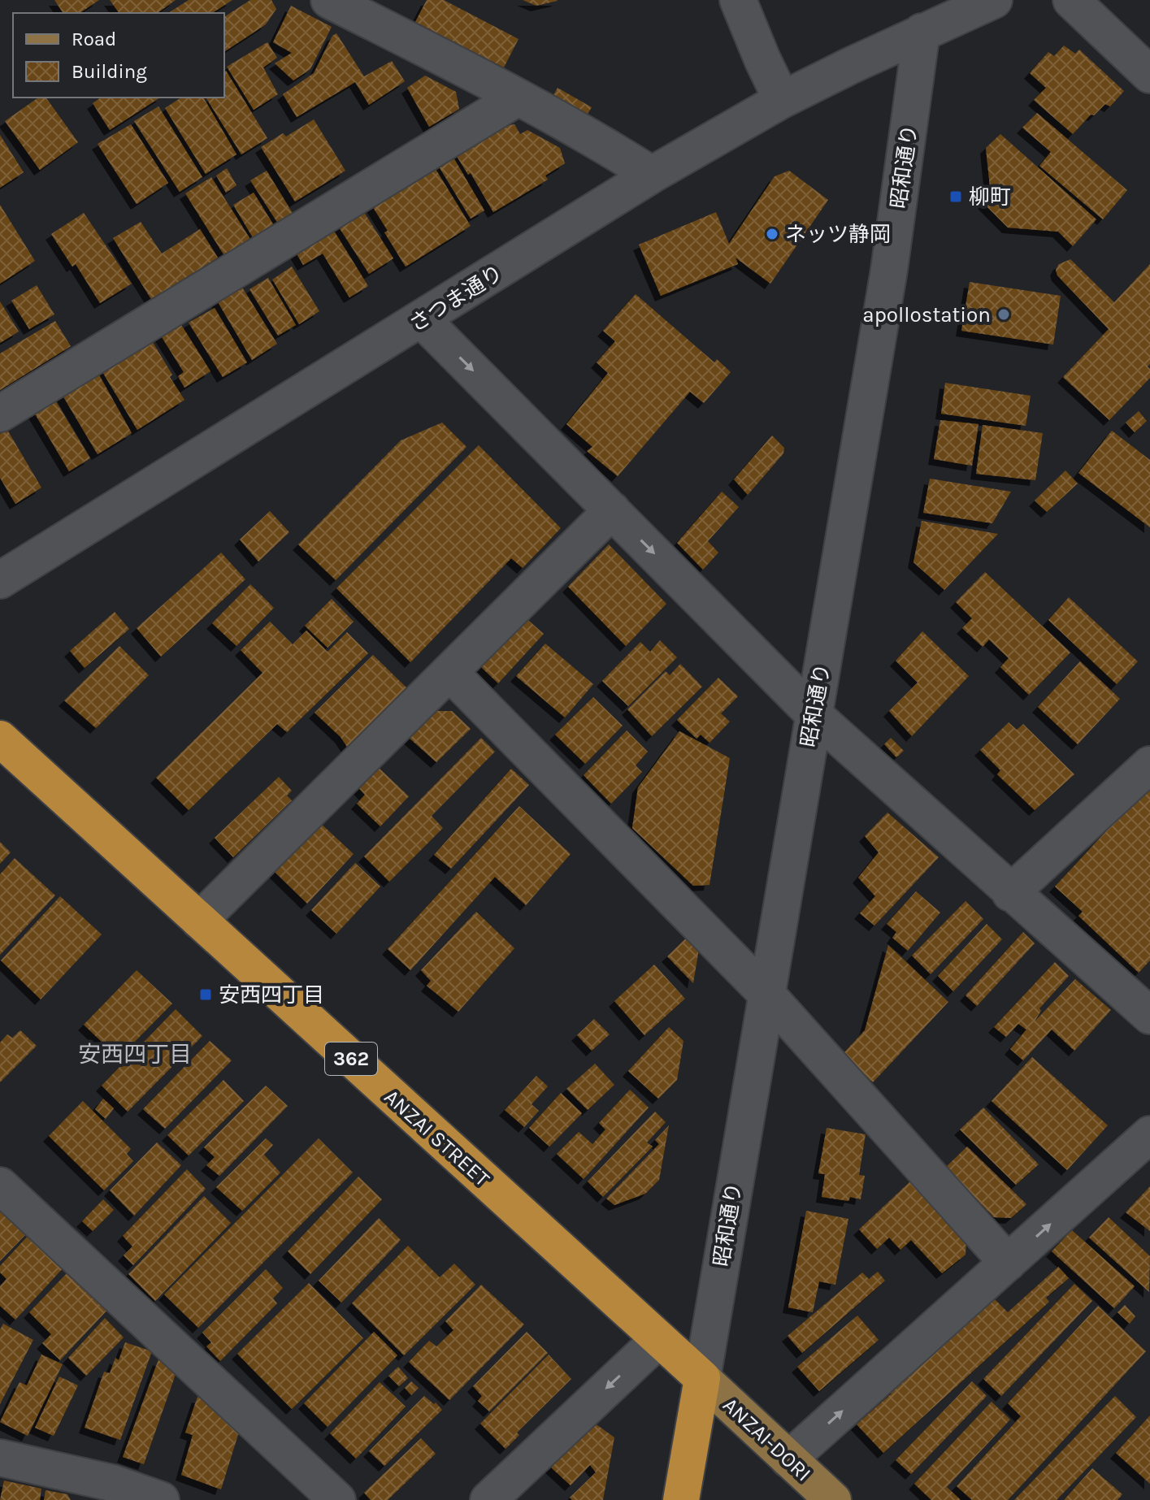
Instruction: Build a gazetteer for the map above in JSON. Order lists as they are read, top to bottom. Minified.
{"streets":{"main road":["ANZAI-DORI"],"street":["昭和通り","さつま通り"]},"crossings":[["昭和通り","さつま通り"],["昭和通り","ANZAI-DORI"]],"districts":["安西四丁目"],"places":{"transit":["柳町","安西四丁目"],"other":["ネッツ静岡","apollostation"]},"legend":["Road","Building"]}
